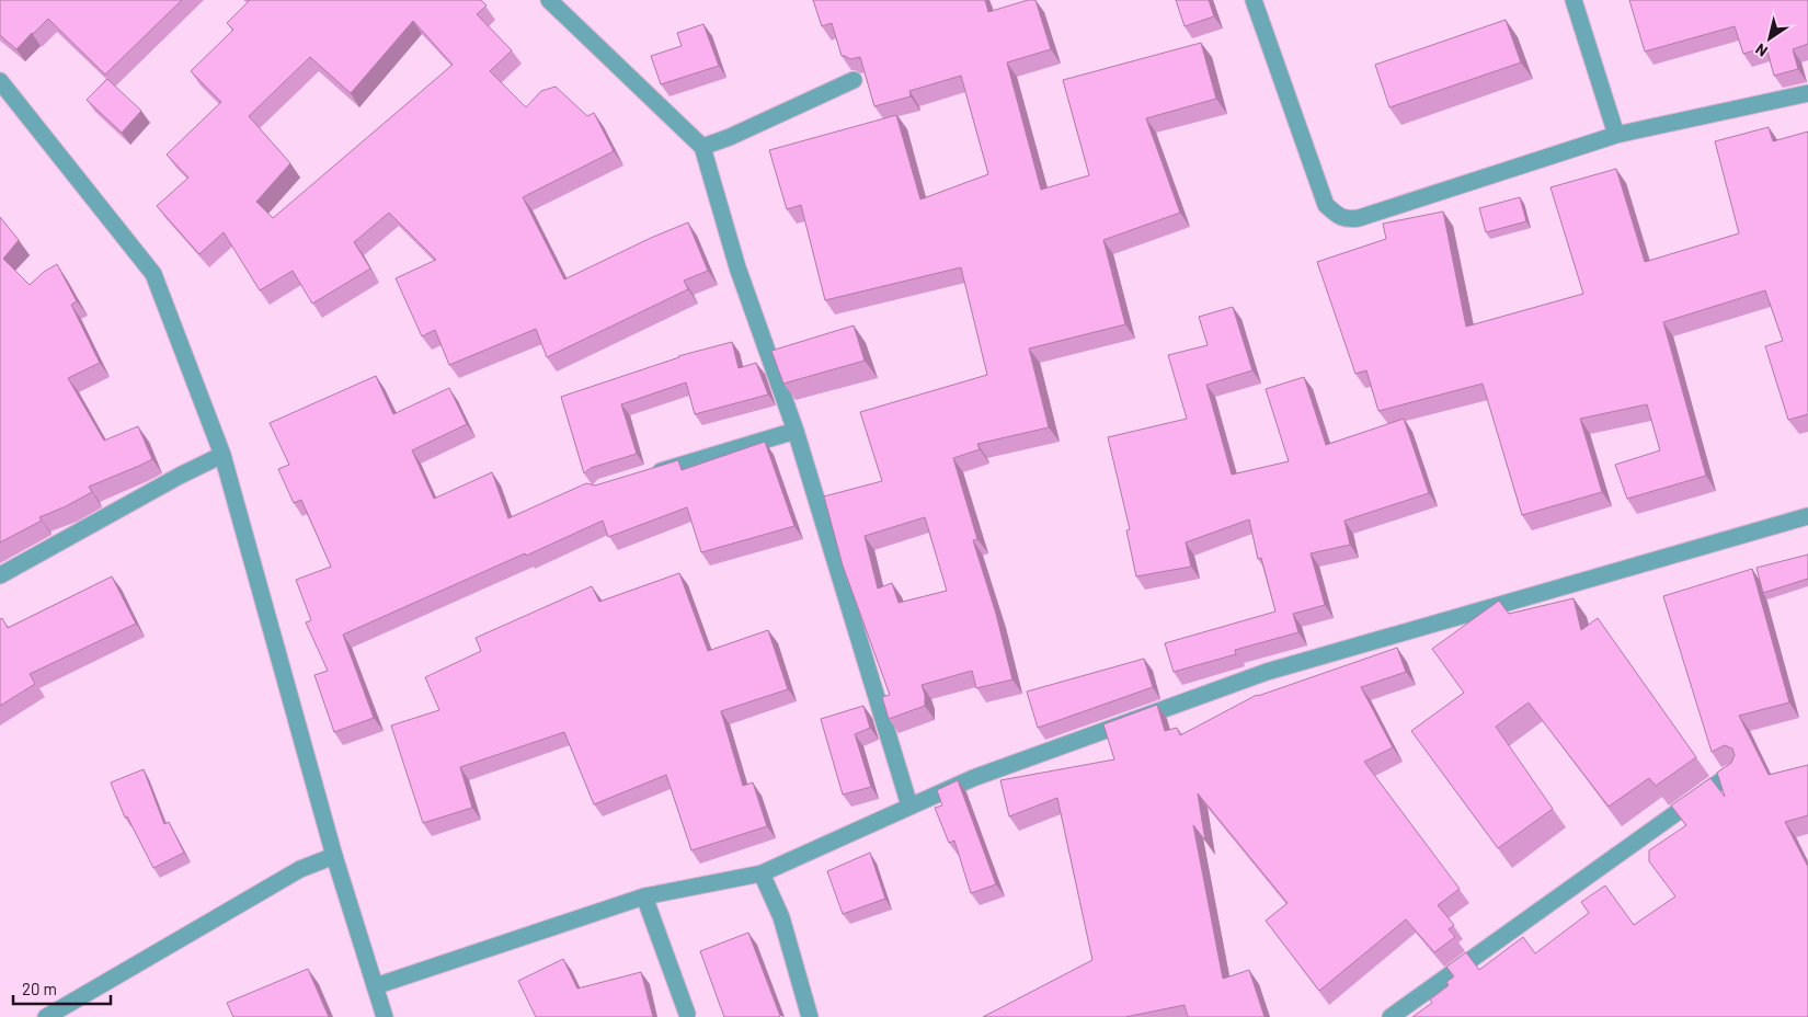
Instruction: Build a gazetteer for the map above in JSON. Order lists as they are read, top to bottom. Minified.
{"scale_bar":"20 m","north":"bottom left"}
